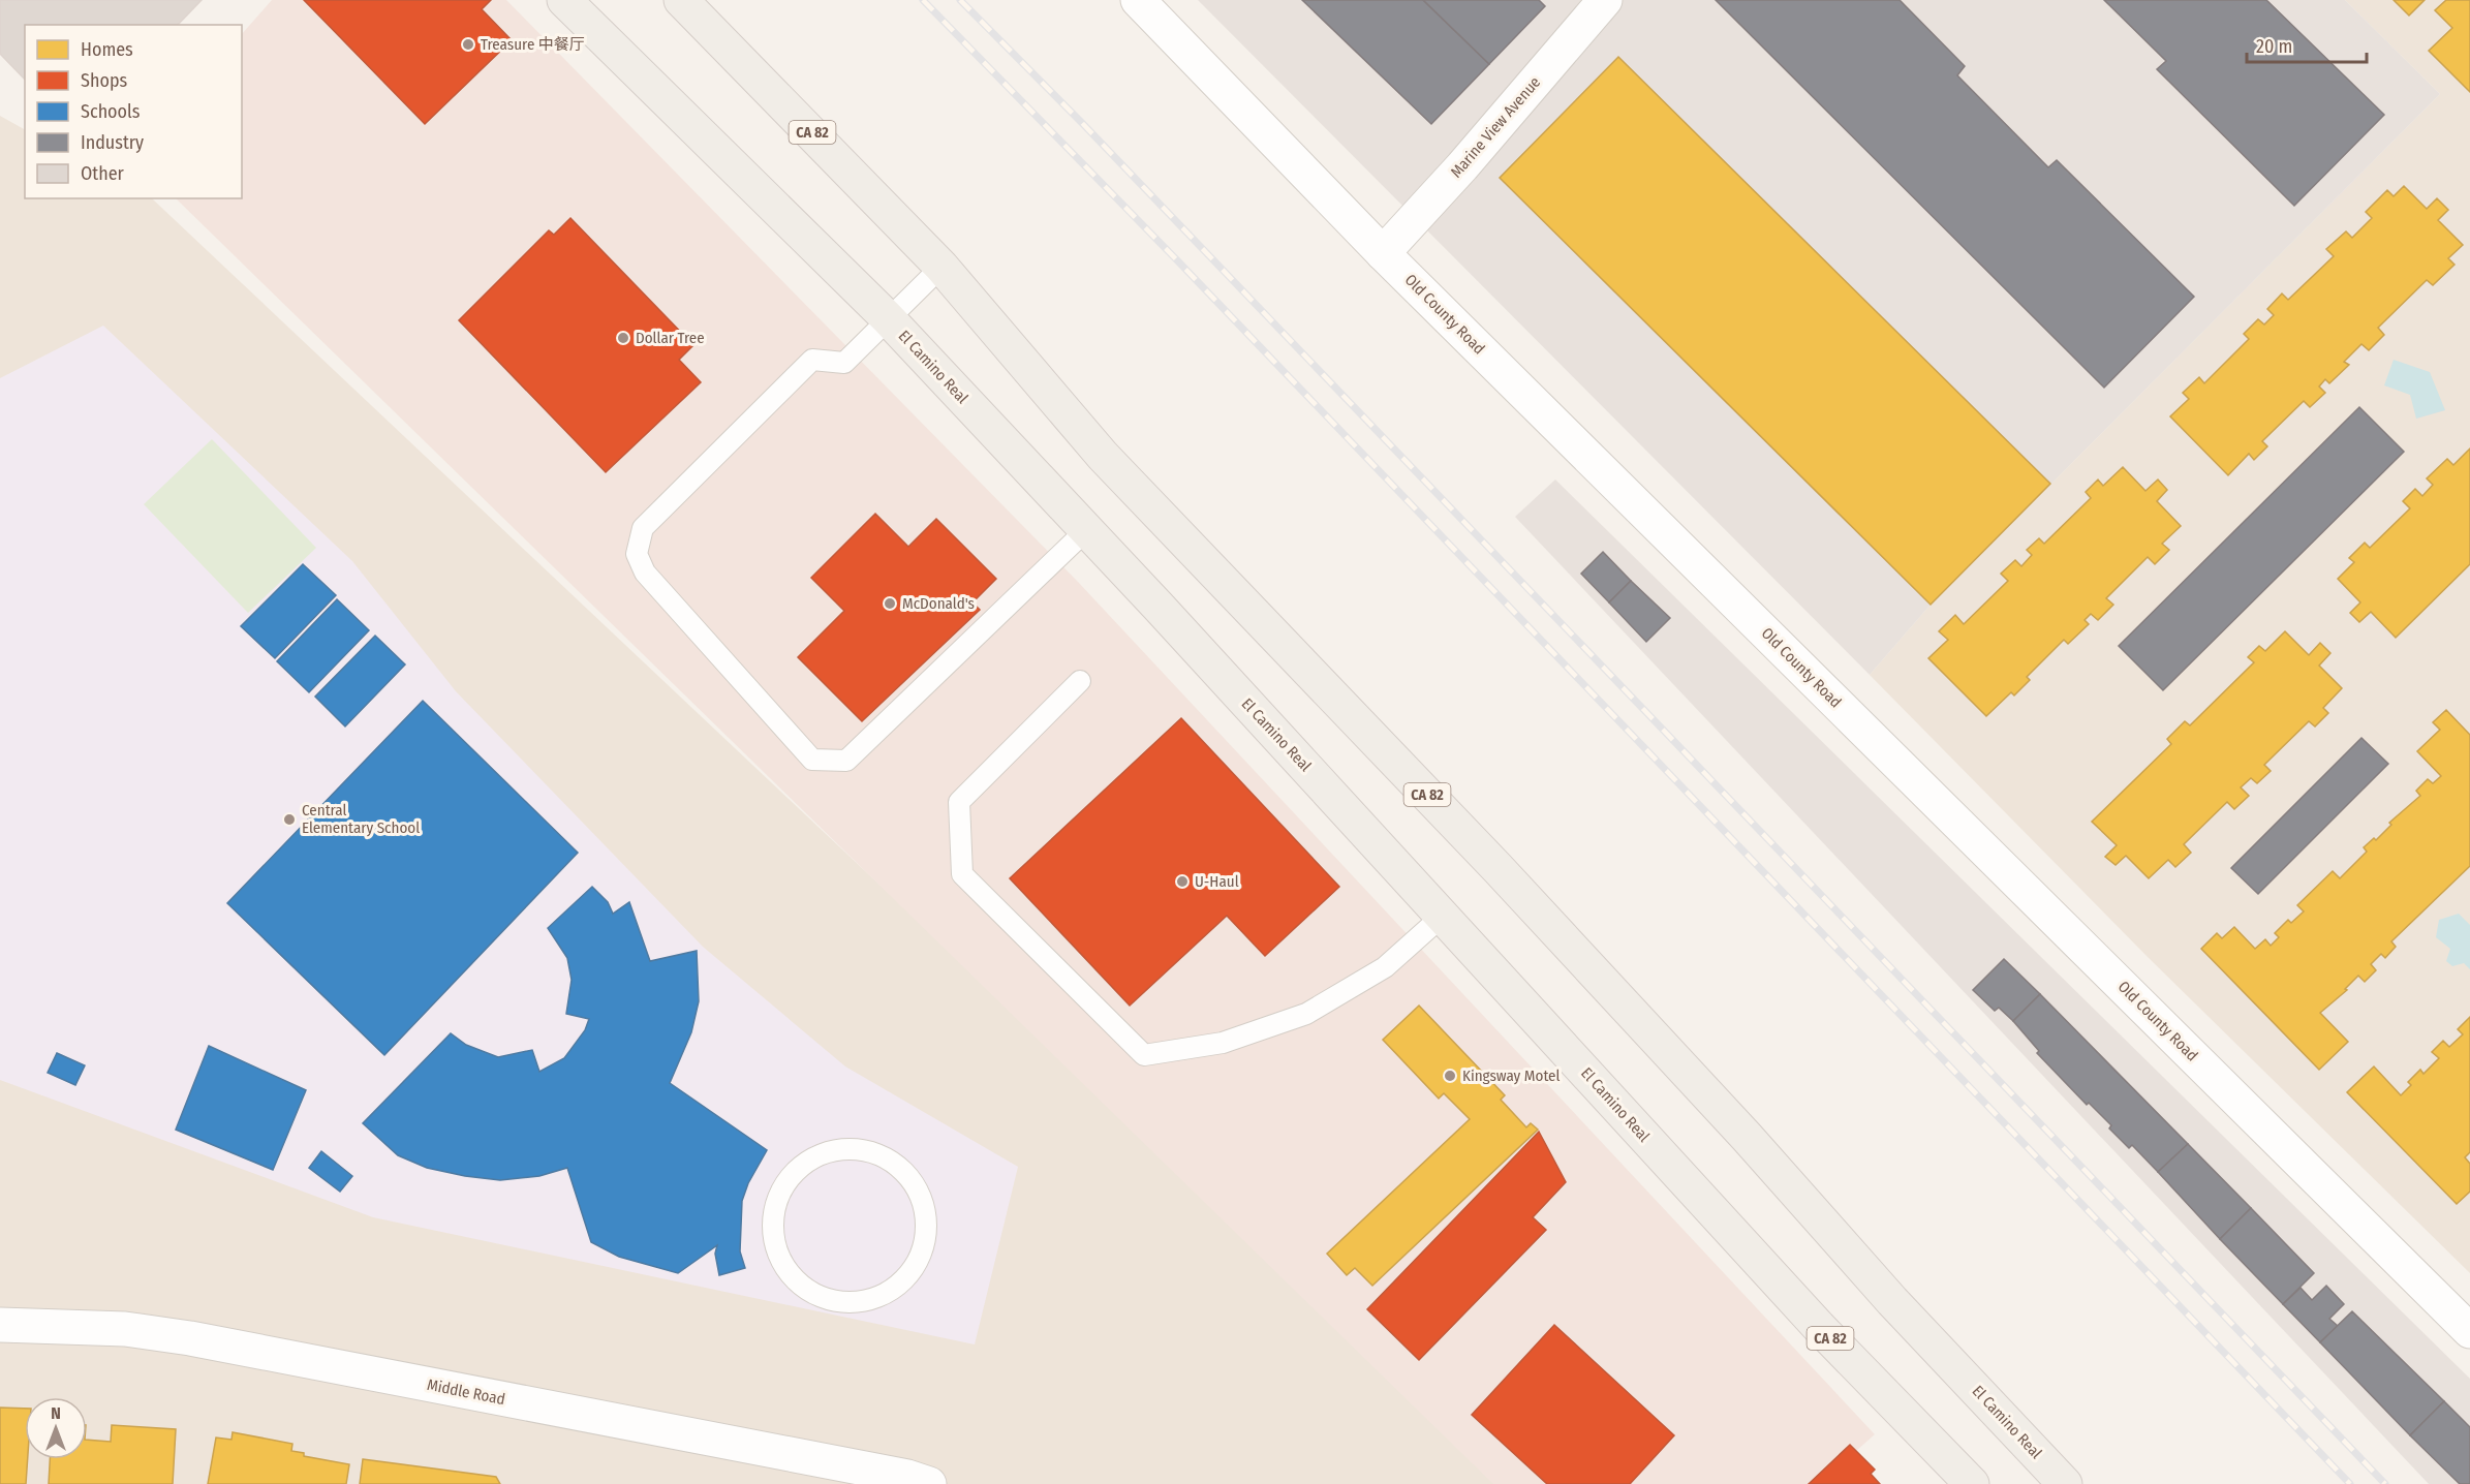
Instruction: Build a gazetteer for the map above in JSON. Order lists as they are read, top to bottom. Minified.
{"streets":{"main road":["CA 82","El Camino Real"],"street":["Marine View Avenue","Old County Road","Middle Road"]},"crossings":[["Marine View Avenue","Old County Road"]],"places":["Treasure 中餐厅","Dollar Tree","McDonald's","Central Elementary School","U-Haul","Kingsway Motel"],"legend":["Homes","Shops","Schools","Industry","Other"],"scale_bar":"20 m","north":"top"}
